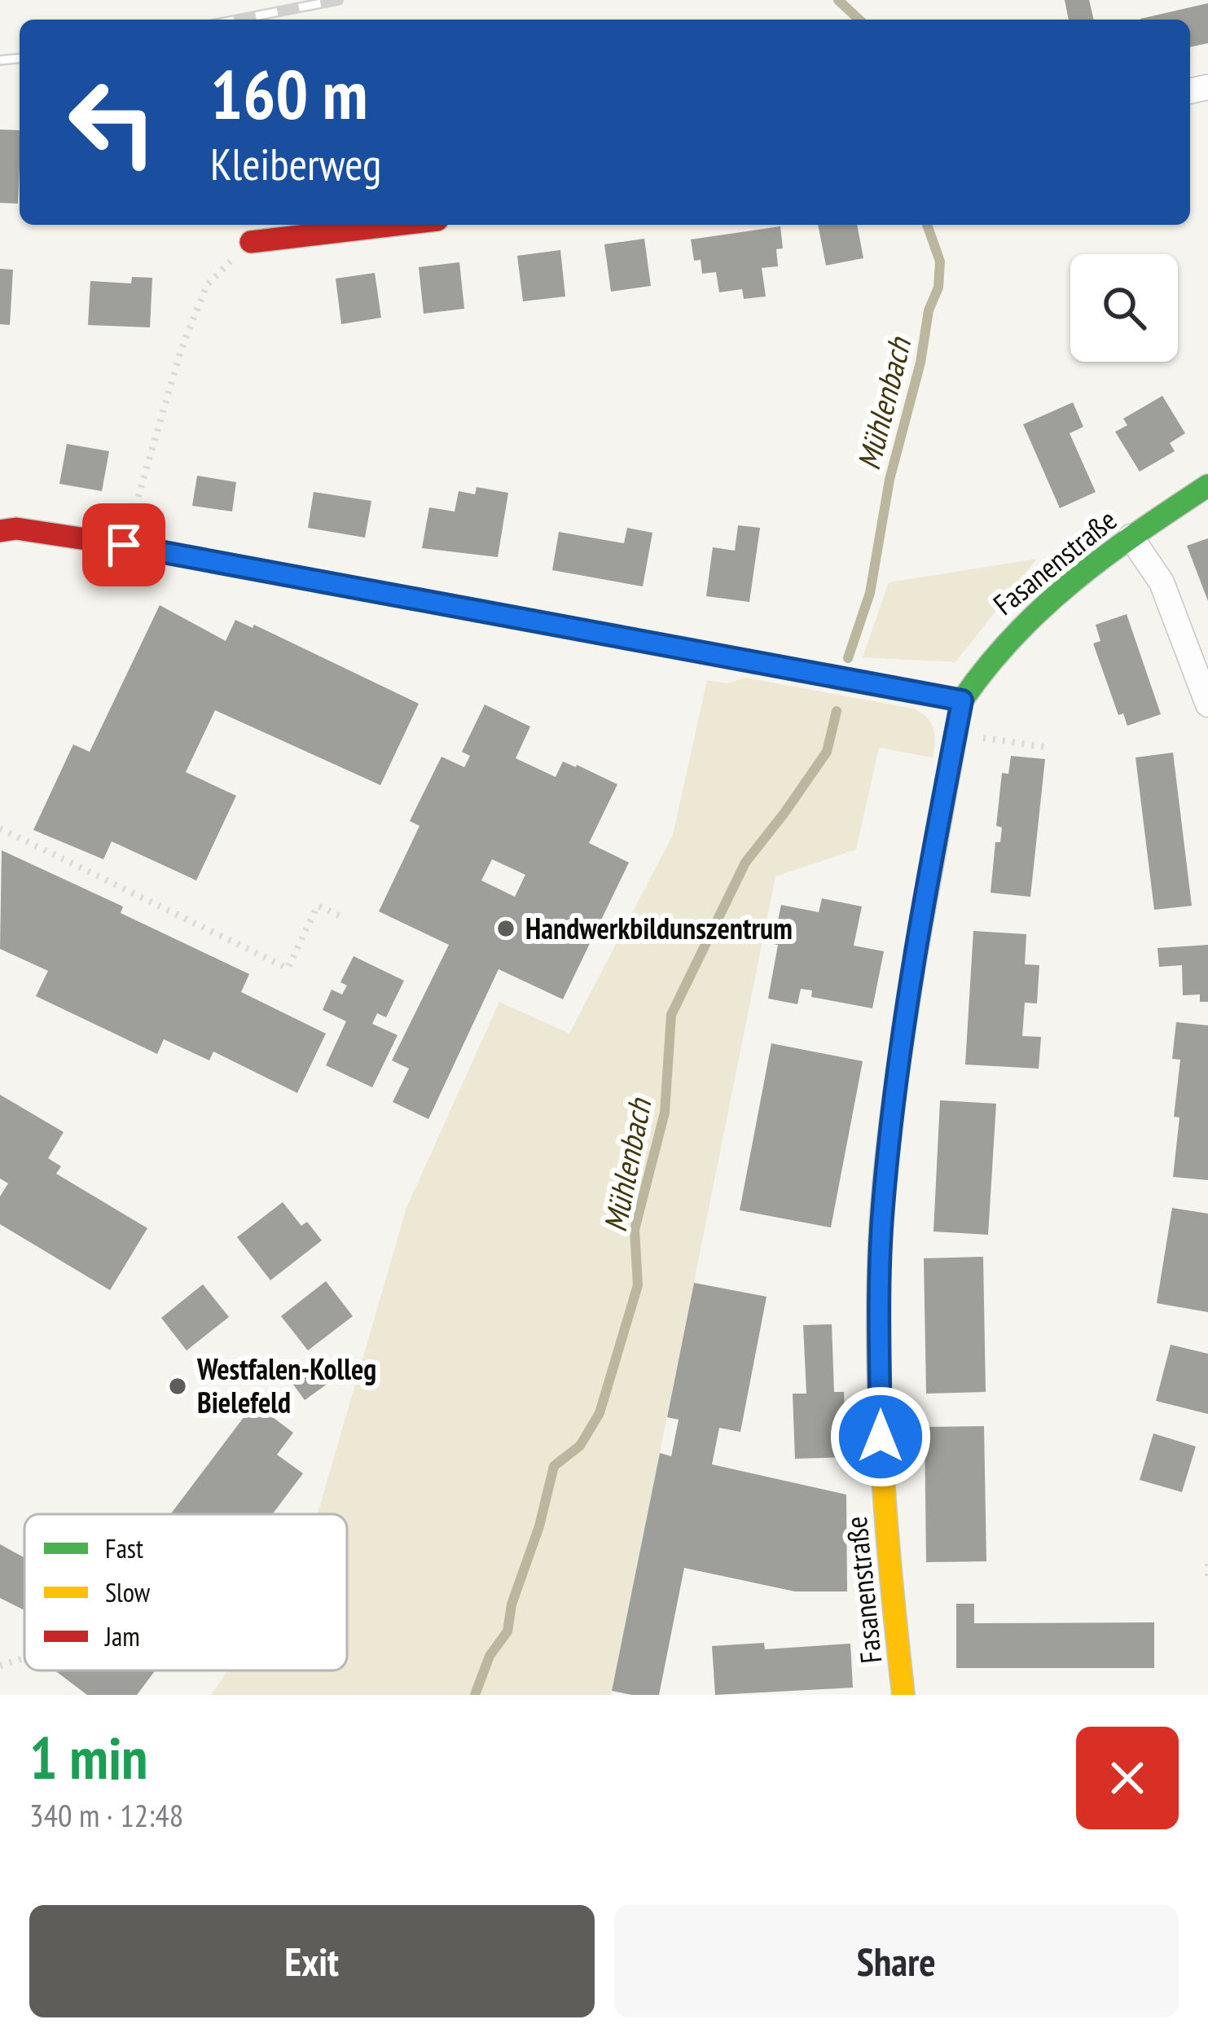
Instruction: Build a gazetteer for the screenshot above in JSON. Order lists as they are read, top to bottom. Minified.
{"streets":{"street":["Fasanenstraße"]},"water":["Mühlenbach"],"places":["Handwerkbildunszentrum","Westfalen-Kolleg Bielefeld"],"legend":["Fast","Slow","Jam"],"page":{"turn":["160 m","Kleiberweg"],"heading":["1 min","340 m · 12:48"],"buttons":["Exit","Share"]}}
